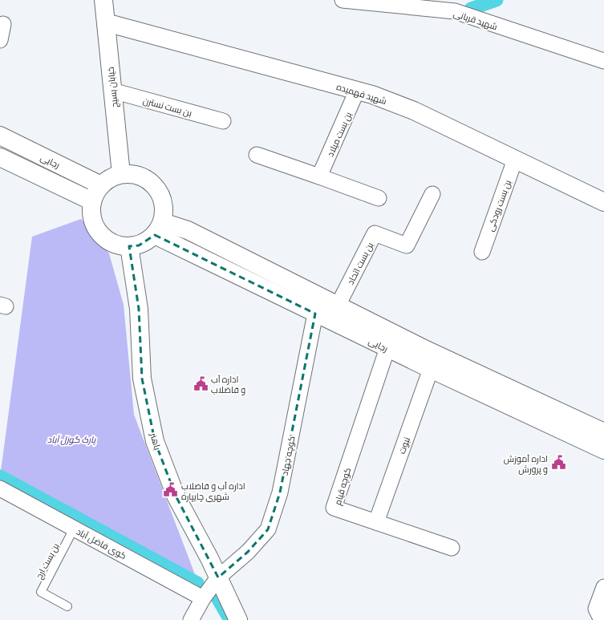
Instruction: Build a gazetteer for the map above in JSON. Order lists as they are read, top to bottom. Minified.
{"streets":{"street":["شهید قربانی","خیابان بسیج","شهید فهمیده","بن بست نسترن","بن بست میلاد","رجایی","بن بست رودکی","بن بست اتحاد","باهنر","نبوت","کوچه جهاد","کوچه قیام","کوی فاضل آباد"],"lane":["بن بست ارج"]},"crossings":[["خیابان بسیج","شهید فهمیده"],["خیابان بسیج","بن بست نسترن"],["خیابان بسیج","رجایی"],["خیابان بسیج","باهنر"],["شهید فهمیده","بن بست میلاد"],["شهید فهمیده","بن بست رودکی"],["رجایی","بن بست اتحاد"],["رجایی","باهنر"],["رجایی","نبوت"],["رجایی","کوچه جهاد"],["رجایی","کوچه قیام"],["باهنر","کوچه جهاد"],["نبوت","کوچه قیام"],["کوچه جهاد","کوی فاضل آباد"],["کوی فاضل آباد","بن بست ارج"]],"parks":["پارک گوزل آباد"],"places":{"public building":["اداره آب و فاضلاب","اداره آموزش و پرورش","اداره آب و فاضلاب شهری چایپاره"]}}
